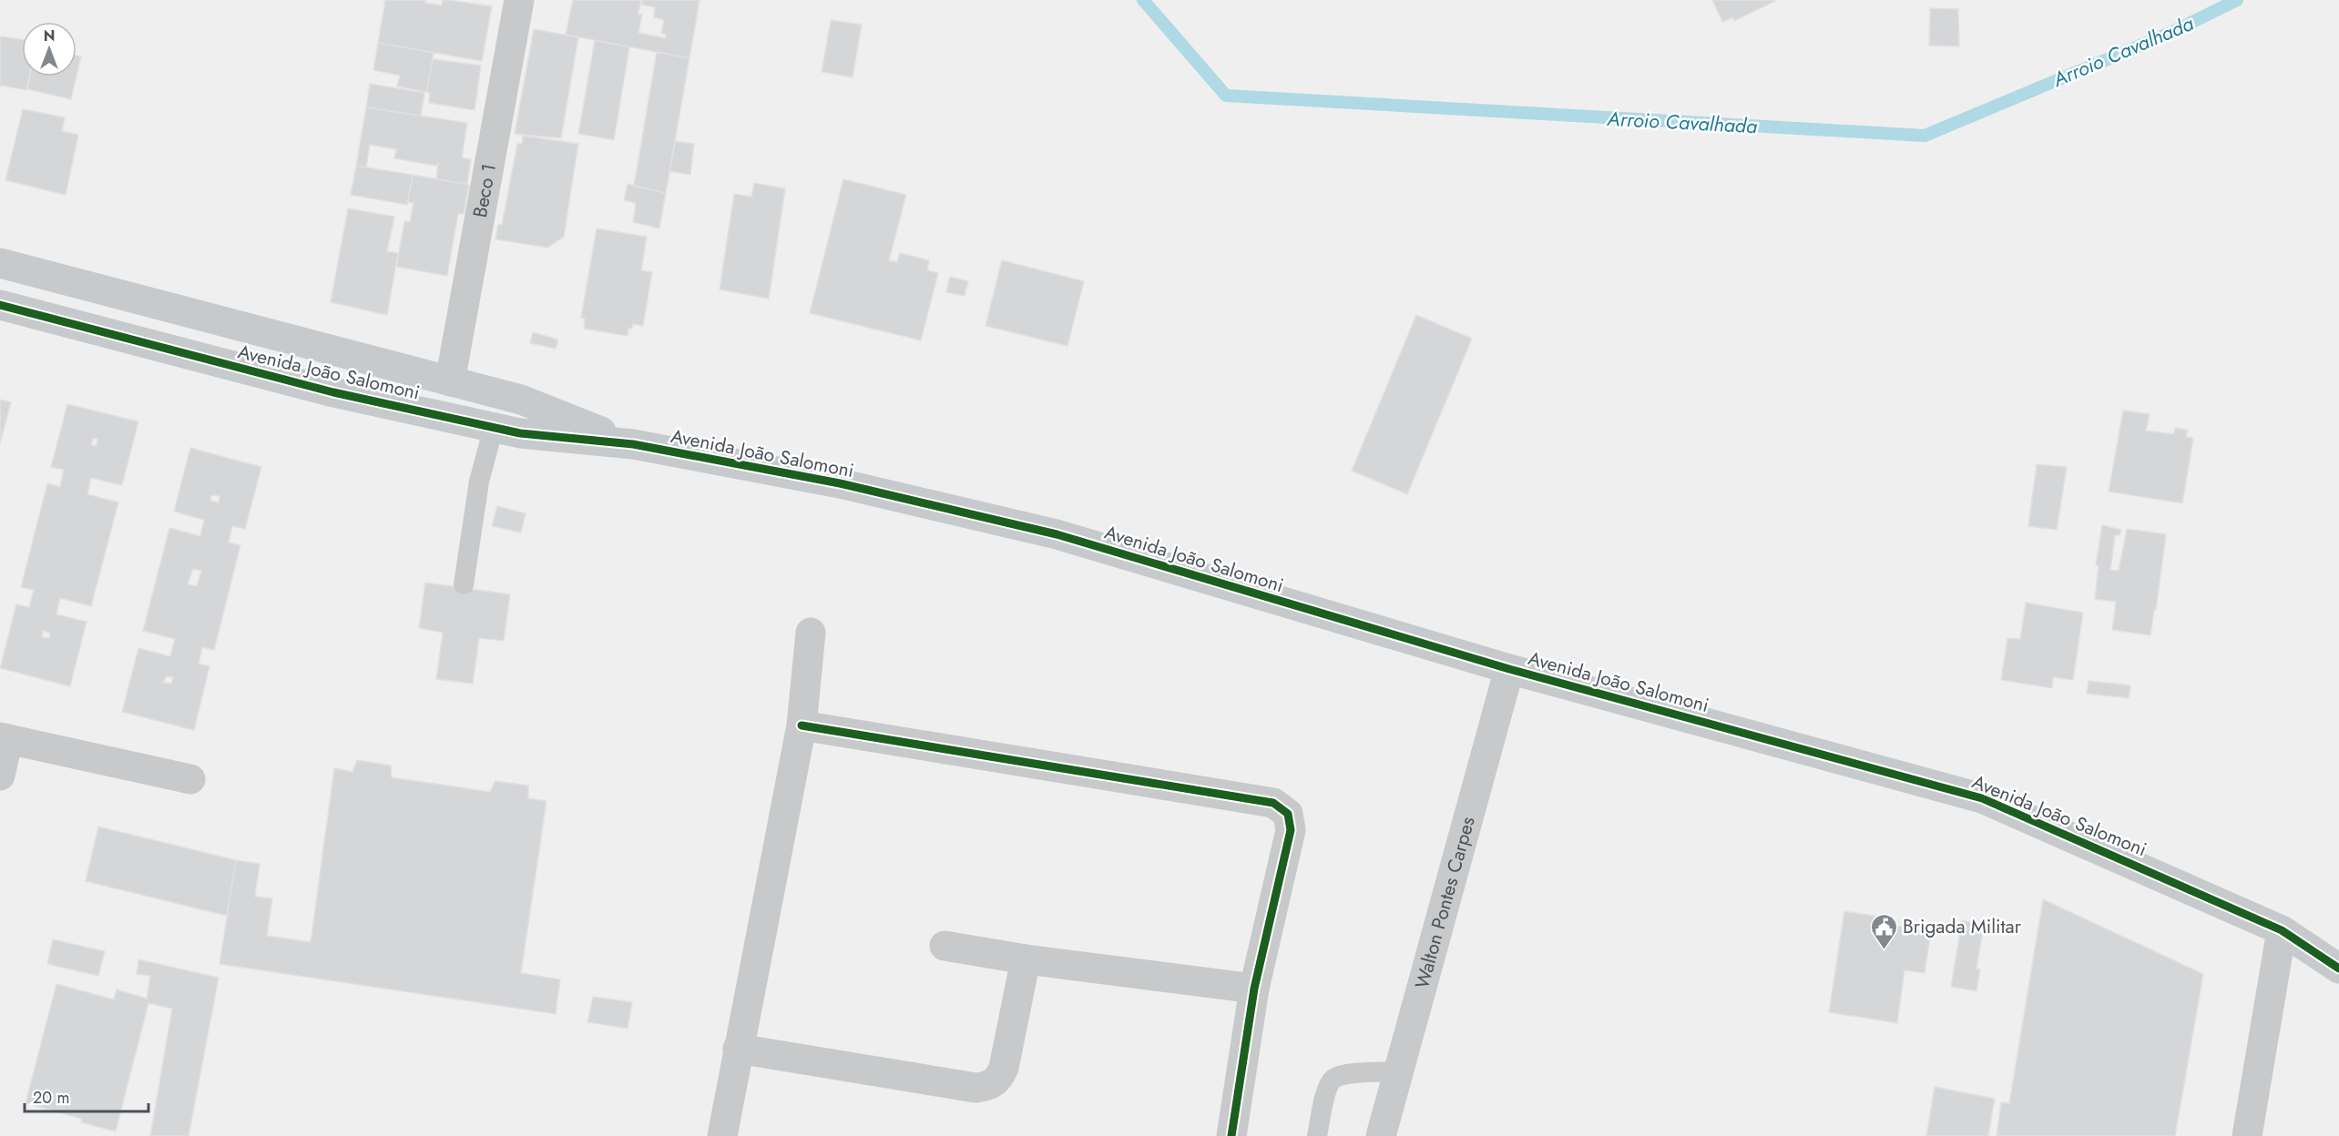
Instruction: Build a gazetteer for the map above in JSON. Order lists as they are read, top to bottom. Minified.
{"streets":{"main road":["Avenida João Salomoni"],"street":["Beco 1","Walton Pontes Carpes"]},"crossings":[["Beco 1","Avenida João Salomoni"],["Avenida João Salomoni","Walton Pontes Carpes"]],"water":["Arroio Cavalhada"],"places":{"public building":["Brigada Militar"]},"scale_bar":"20 m","north":"top"}
